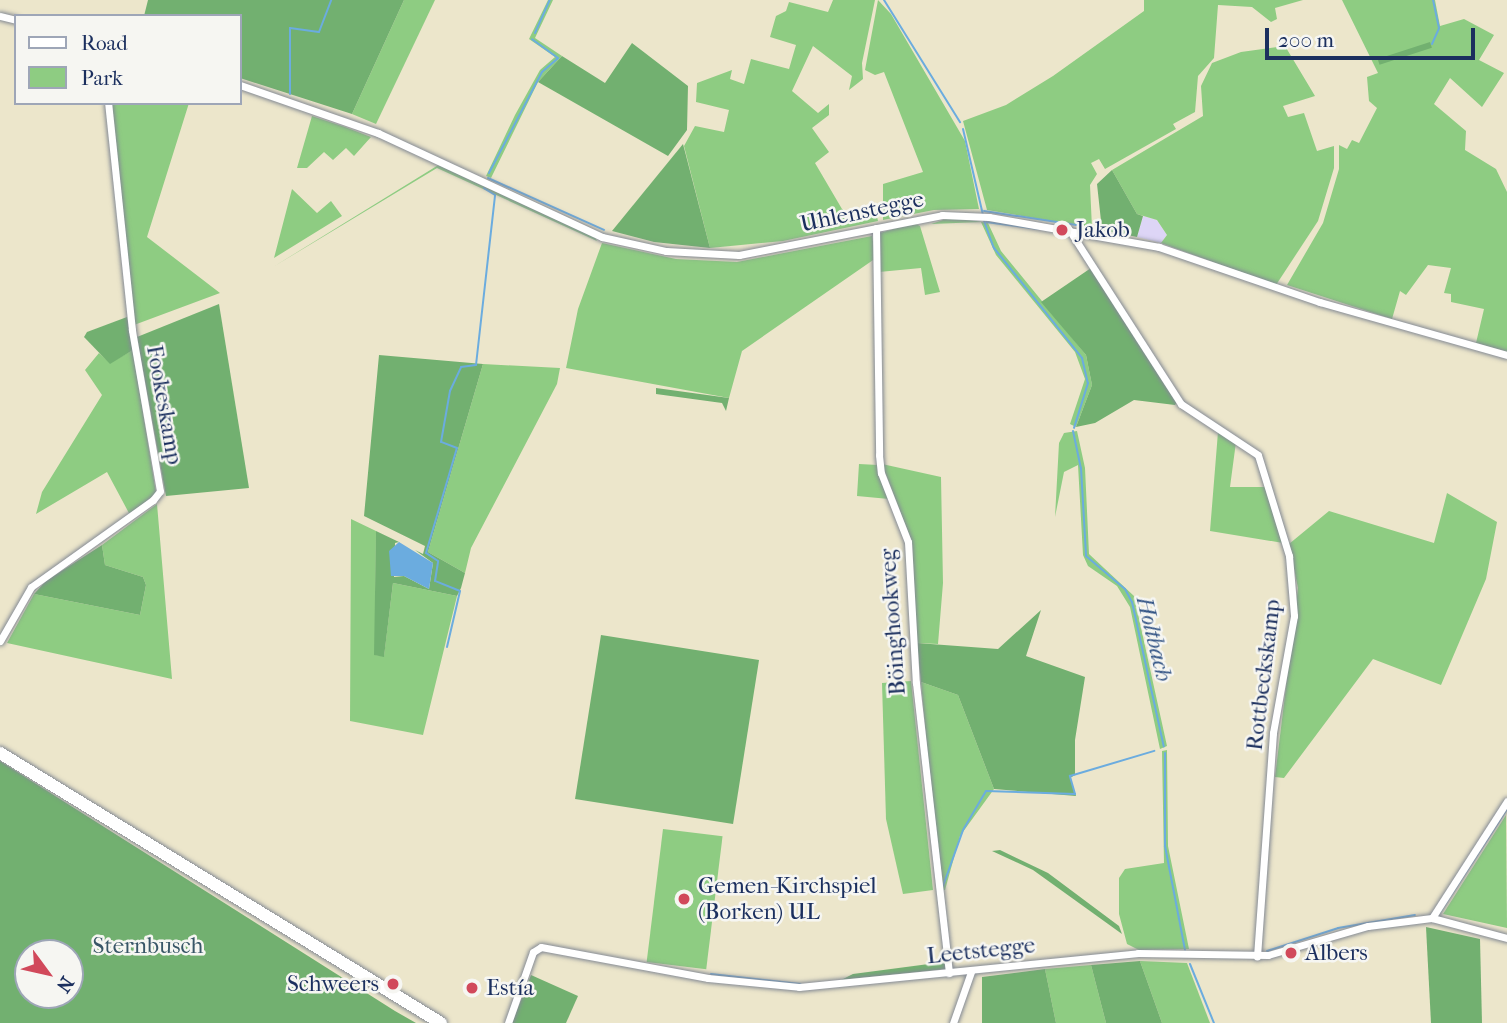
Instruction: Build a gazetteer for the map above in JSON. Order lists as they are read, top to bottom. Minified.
{"streets":{"street":["Uhlenstegge","Fookeskamp","Böinghookweg","Rottbeckskamp","Leetstegge"]},"crossings":[["Uhlenstegge","Böinghookweg"],["Uhlenstegge","Rottbeckskamp"],["Böinghookweg","Leetstegge"],["Rottbeckskamp","Leetstegge"]],"water":["Holtbach"],"parks":["Sternbusch"],"places":["Jakob","Gemen-Kirchspiel (Borken) UL","Albers","Schweers","Estía"],"legend":["Road","Park"],"scale_bar":"200 m","north":"bottom right"}
